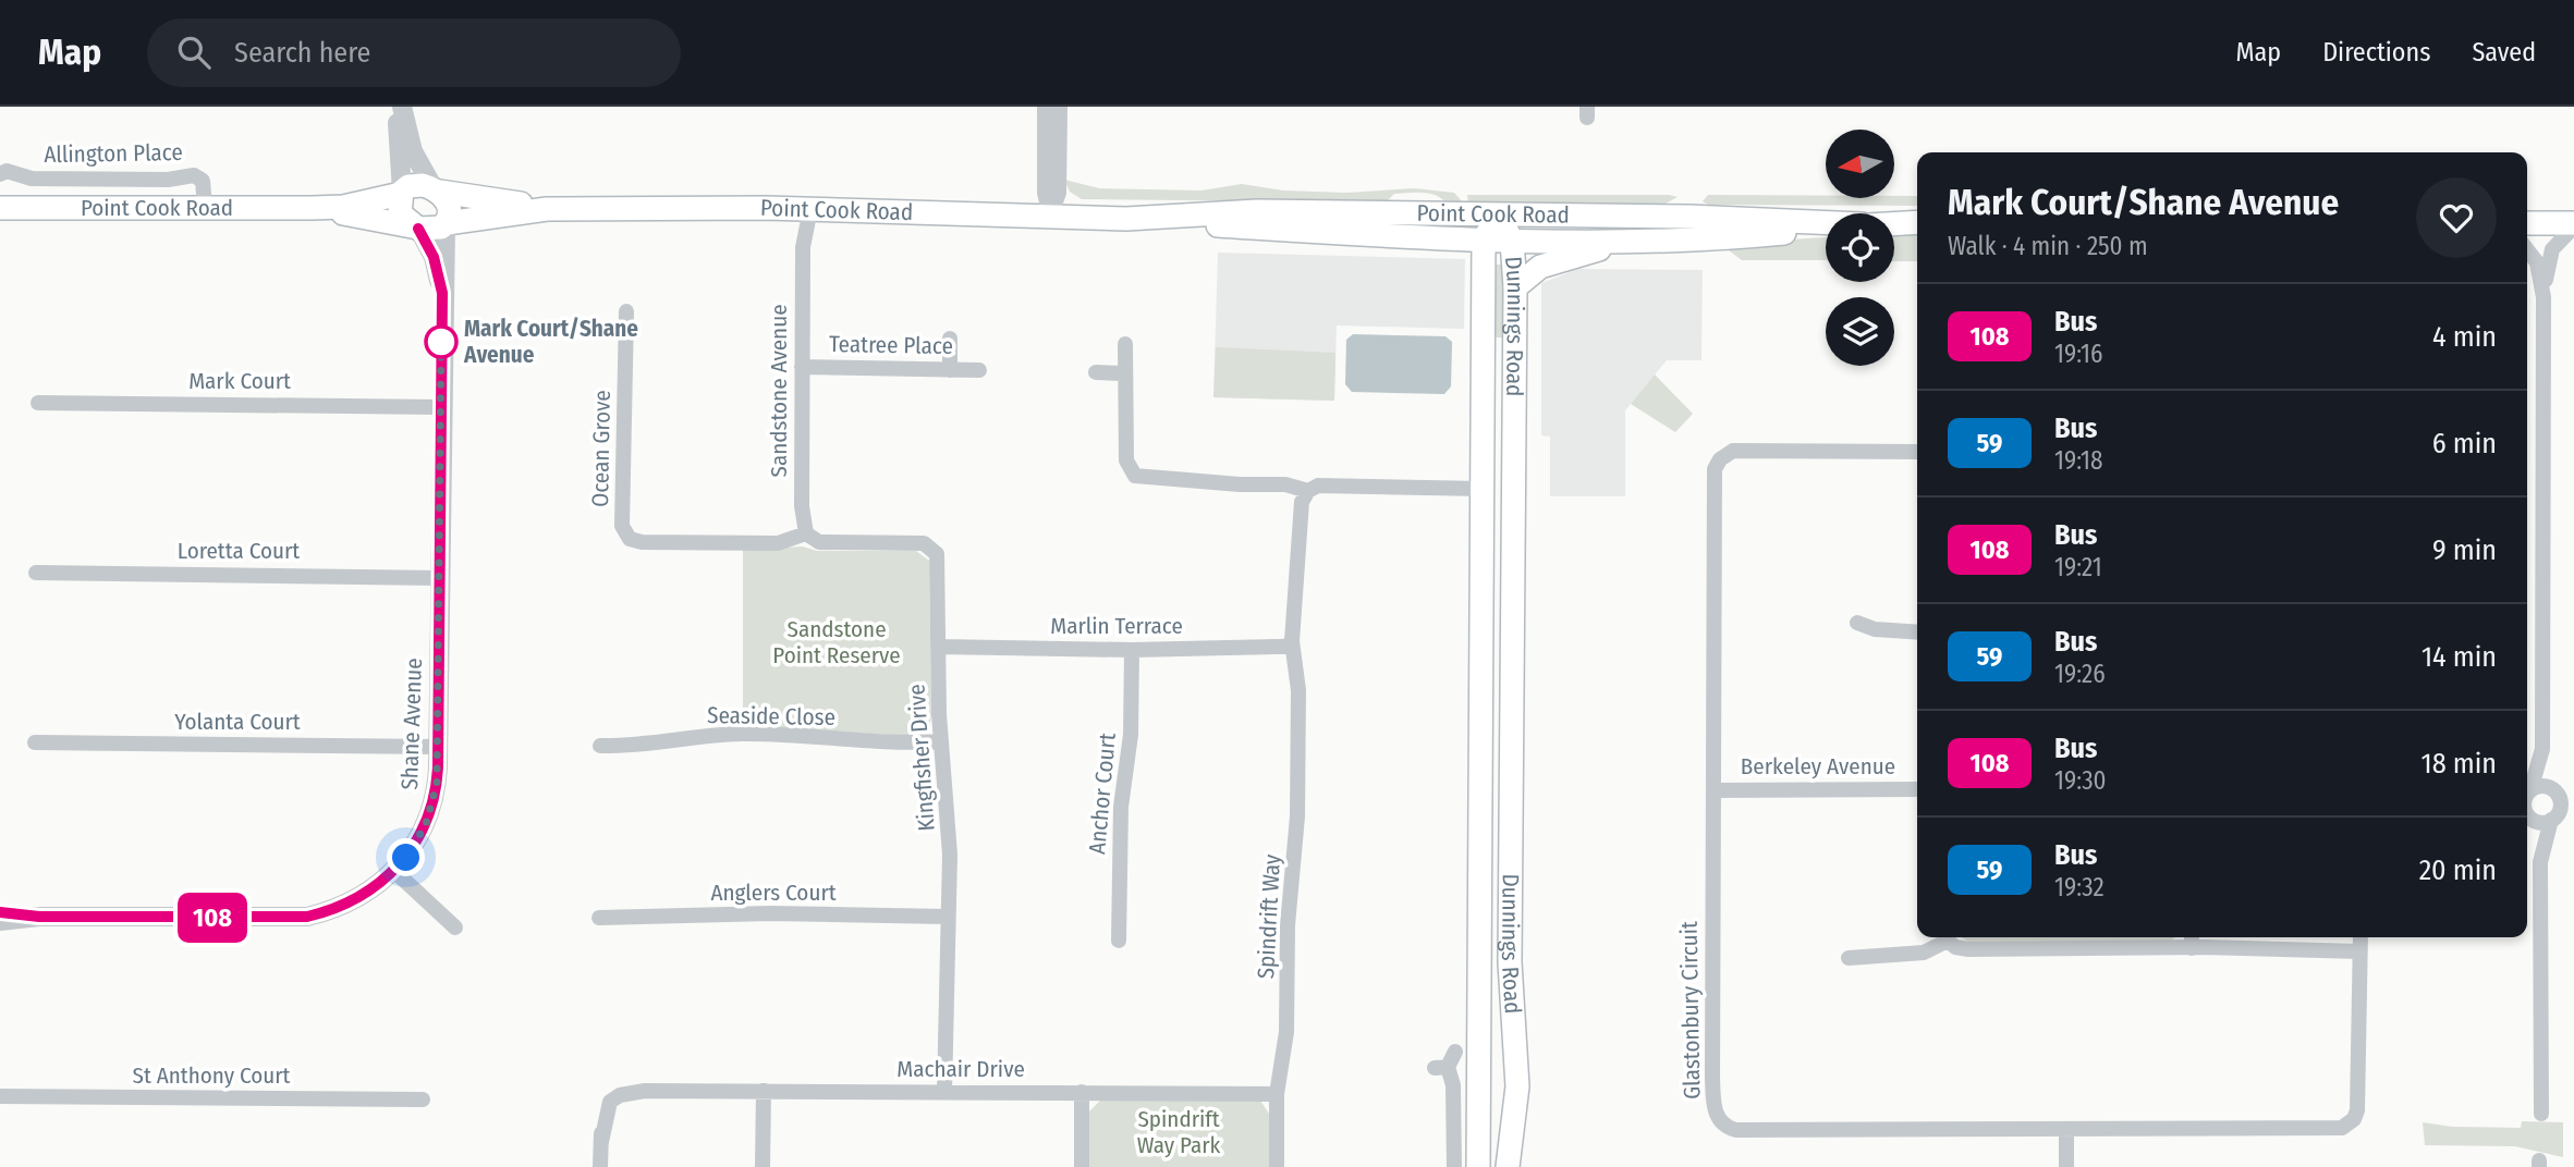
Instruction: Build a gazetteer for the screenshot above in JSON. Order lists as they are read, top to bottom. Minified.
{"streets":{"main road":["Point Cook Road","Dunnings Road"],"street":["Allington Place","Teatree Place","Mark Court","Sandstone Avenue","Ocean Grove","Loretta Court","Marlin Terrace","Seaside Close","Yolanta Court","Shane Avenue","Kingfisher Drive","Berkeley Avenue","Anchor Court","Anglers Court","Spindrift Way","Glastonbury Circuit","Machair Drive","St Anthony Court"]},"crossings":[["Allington Place","Point Cook Road"],["Point Cook Road","Dunnings Road"],["Point Cook Road","Sandstone Avenue"],["Point Cook Road","Shane Avenue"],["Teatree Place","Sandstone Avenue"],["Mark Court","Shane Avenue"],["Sandstone Avenue","Kingfisher Drive"],["Ocean Grove","Kingfisher Drive"],["Loretta Court","Shane Avenue"],["Marlin Terrace","Kingfisher Drive"],["Marlin Terrace","Anchor Court"],["Marlin Terrace","Spindrift Way"],["Seaside Close","Kingfisher Drive"],["Yolanta Court","Shane Avenue"],["Kingfisher Drive","Anglers Court"],["Kingfisher Drive","Machair Drive"],["Berkeley Avenue","Glastonbury Circuit"],["Spindrift Way","Machair Drive"]],"parks":["Sandstone Point Reserve","Spindrift Way Park"],"places":["Mark Court/Shane Avenue"],"lines":["bus line 108"],"north":"left","page":{"header":"Map","search":"Search here","nav":["Map","Directions","Saved"],"on_map":"108","heading":["Mark Court/Shane Avenue","Walk · 4 min · 250 m"],"list":[{"mark":"108","name":"Bus","note":"19:16","value":"4 min"},{"mark":"59","name":"Bus","note":"19:18","value":"6 min"},{"mark":"108","name":"Bus","note":"19:21","value":"9 min"},{"mark":"59","name":"Bus","note":"19:26","value":"14 min"},{"mark":"108","name":"Bus","note":"19:30","value":"18 min"},{"mark":"59","name":"Bus","note":"19:32","value":"20 min"}]}}
